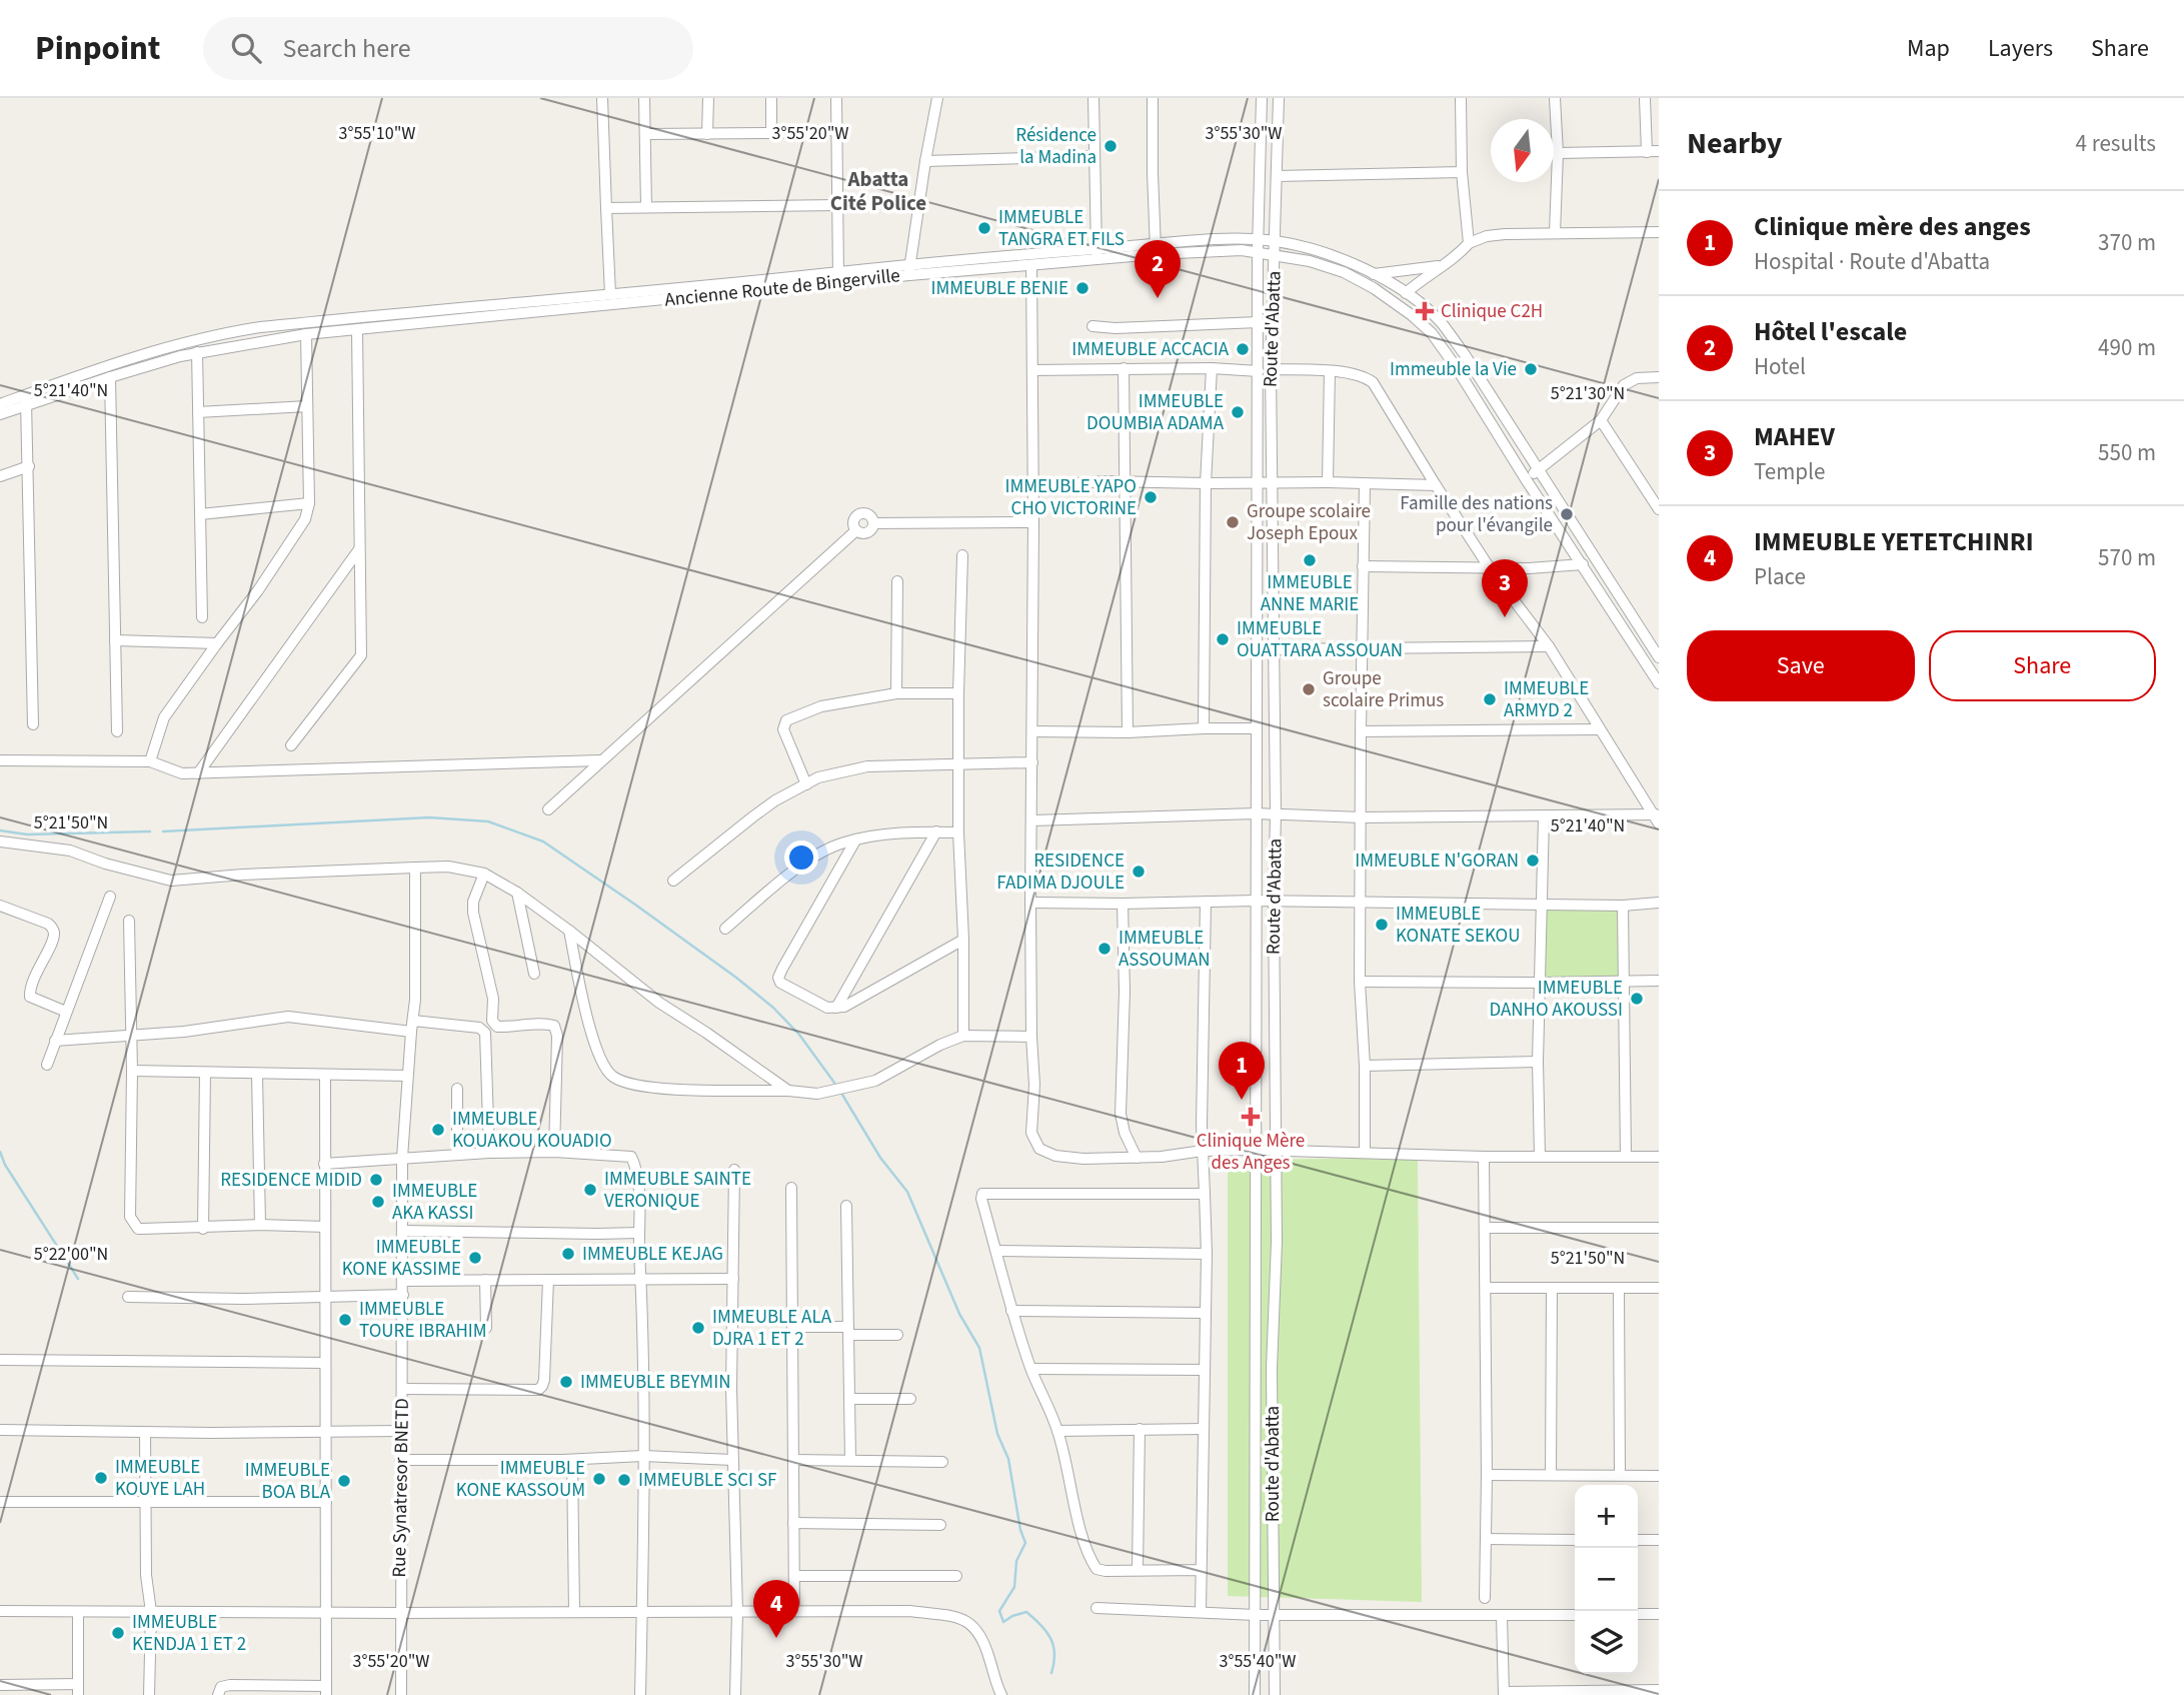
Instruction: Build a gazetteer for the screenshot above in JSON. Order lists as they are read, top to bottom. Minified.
{"streets":{"street":["Ancienne Route de Bingerville","Route d'Abatta","Rue Synatresor BNETD"]},"crossings":[["Ancienne Route de Bingerville","Route d'Abatta"]],"districts":["Abatta Cité Police"],"places":{"other":["Résidence la Madina","IMMEUBLE TANGRA ET FILS","IMMEUBLE BENIE","IMMEUBLE ACCACIA","Immeuble la Vie","IMMEUBLE DOUMBIA ADAMA","IMMEUBLE YAPO CHO VICTORINE","Famille des nations pour l'évangile","Groupe scolaire Joseph Epoux","IMMEUBLE ANNE MARIE","IMMEUBLE OUATTARA ASSOUAN","Groupe scolaire Primus","IMMEUBLE ARMYD 2","IMMEUBLE N'GORAN","RESIDENCE FADIMA DJOULE","IMMEUBLE KONATE SEKOU","IMMEUBLE ASSOUMAN","IMMEUBLE DANHO AKOUSSI","IMMEUBLE KOUAKOU KOUADIO","RESIDENCE MIDID","IMMEUBLE SAINTE VERONIQUE","IMMEUBLE AKA KASSI","IMMEUBLE KEJAG","IMMEUBLE KONE KASSIME","IMMEUBLE TOURE IBRAHIM","IMMEUBLE ALA DJRA 1 ET 2","IMMEUBLE BEYMIN","IMMEUBLE KOUYE LAH","IMMEUBLE KONE KASSOUM","IMMEUBLE SCI SF","IMMEUBLE BOA BLA","IMMEUBLE KENDJA 1 ET 2"],"health":["Clinique C2H","Clinique Mère des Anges"]},"north":"bottom","page":{"header":"Pinpoint","search":"Search here","nav":["Map","Layers","Share"],"heading":["Nearby","4 results"],"list":[{"mark":"1","name":"Clinique mère des anges","note":"Hospital · Route d'Abatta","value":"370 m"},{"mark":"2","name":"Hôtel l'escale","note":"Hotel","value":"490 m"},{"mark":"3","name":"MAHEV","note":"Temple","value":"550 m"},{"mark":"4","name":"IMMEUBLE YETETCHINRI","note":"Place","value":"570 m"}],"pins":["2","3","1","4"],"buttons":["Save","Share"],"map_buttons":["+","−"]},"coordinates":["3°55'10\"W","3°55'20\"W","3°55'30\"W","5°21'40\"N","5°21'30\"N","5°21'50\"N","5°22'00\"N","3°55'40\"W"]}
